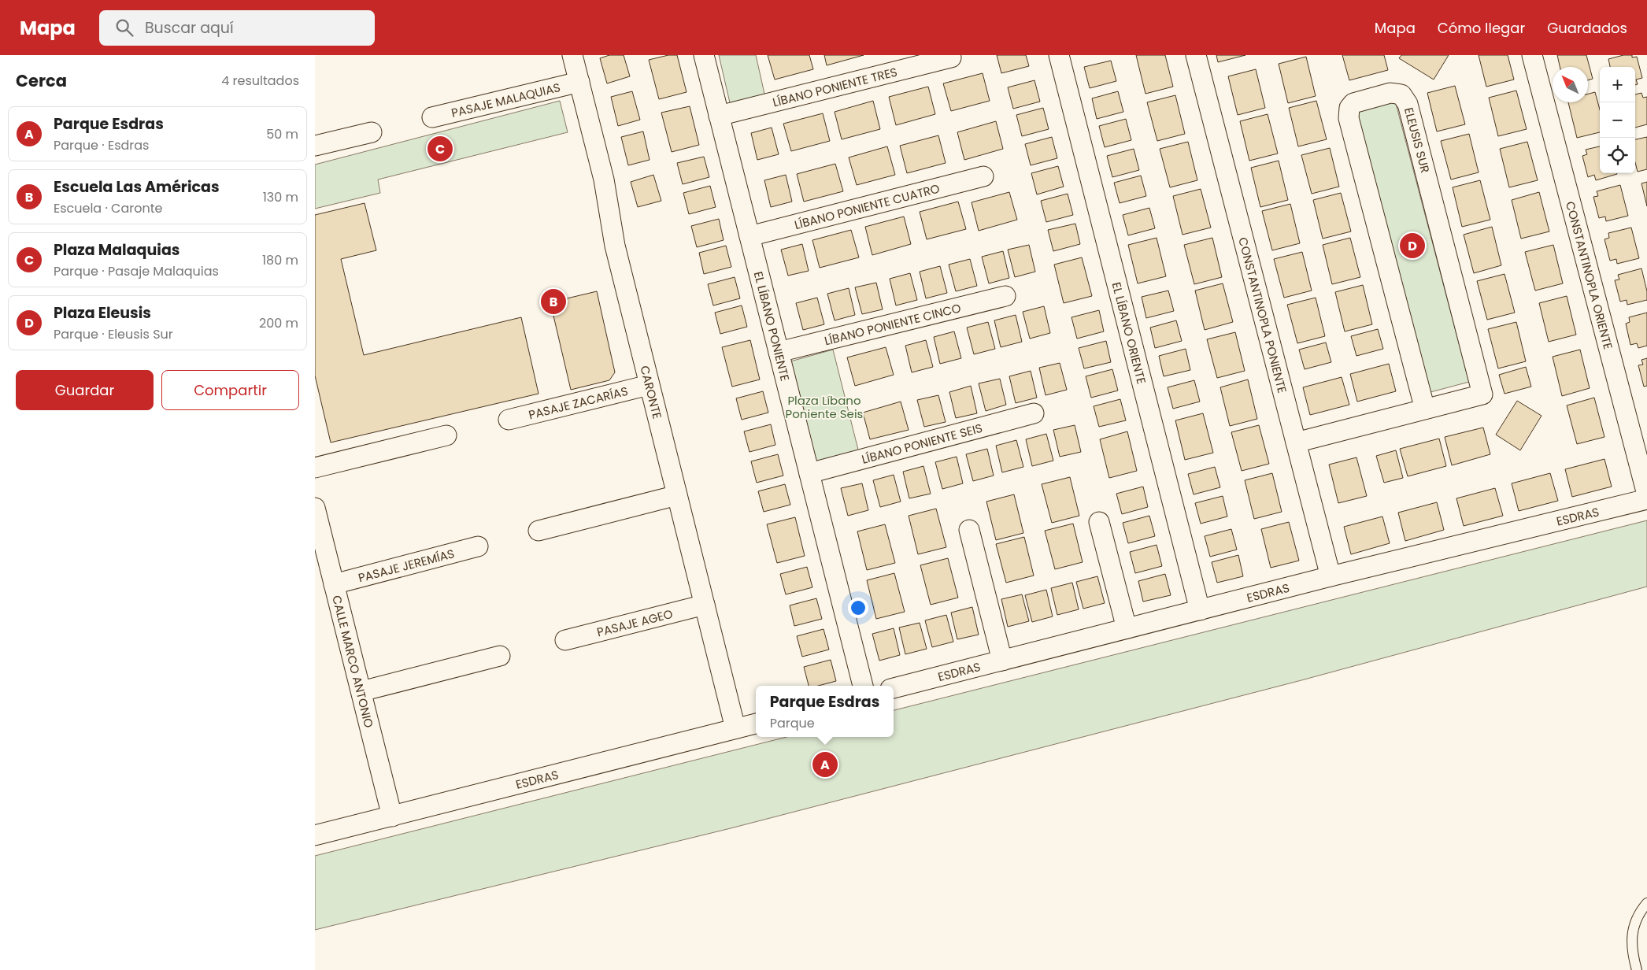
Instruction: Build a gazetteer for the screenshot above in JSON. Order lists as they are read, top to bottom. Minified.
{"streets":{"street":["LÍBANO PONIENTE TRES","PASAJE MALAQUIAS","ELEUSIS SUR","LÍBANO PONIENTE CUATRO","CONSTANTINOPLA ORIENTE","CONSTANTINOPLA PONIENTE","LÍBANO PONIENTE CINCO","EL LÍBANO PONIENTE","EL LÍBANO ORIENTE","CARONTE","PASAJE ZACARÍAS","LÍBANO PONIENTE SEIS","ESDRAS","PASAJE JEREMÍAS","PASAJE AGEO","CALLE MARCO ANTONIO"]},"crossings":[["LÍBANO PONIENTE TRES","EL LÍBANO PONIENTE"],["PASAJE MALAQUIAS","CARONTE"],["ELEUSIS SUR","CONSTANTINOPLA PONIENTE"],["LÍBANO PONIENTE CUATRO","EL LÍBANO PONIENTE"],["CONSTANTINOPLA PONIENTE","ESDRAS"],["LÍBANO PONIENTE CINCO","EL LÍBANO PONIENTE"],["EL LÍBANO PONIENTE","LÍBANO PONIENTE SEIS"],["EL LÍBANO ORIENTE","ESDRAS"],["CARONTE","PASAJE ZACARÍAS"],["CARONTE","ESDRAS"],["CARONTE","PASAJE AGEO"],["ESDRAS","CALLE MARCO ANTONIO"],["PASAJE JEREMÍAS","CALLE MARCO ANTONIO"]],"parks":["Plaza Líbano Poniente Seis"],"north":"top left","page":{"header":"Mapa","search":"Buscar aquí","nav":["Mapa","Cómo llegar","Guardados"],"heading":["Cerca","4 resultados"],"map_buttons":["+","−"],"list":[{"mark":"A","name":"Parque Esdras","note":"Parque · Esdras","value":"50 m"},{"mark":"B","name":"Escuela Las Américas","note":"Escuela · Caronte","value":"130 m"},{"mark":"C","name":"Plaza Malaquias","note":"Parque · Pasaje Malaquias","value":"180 m"},{"mark":"D","name":"Plaza Eleusis","note":"Parque · Eleusis Sur","value":"200 m"}],"pins":["C","D","B","A"],"buttons":["Guardar","Compartir"],"popup":["Parque Esdras","Parque"]}}
